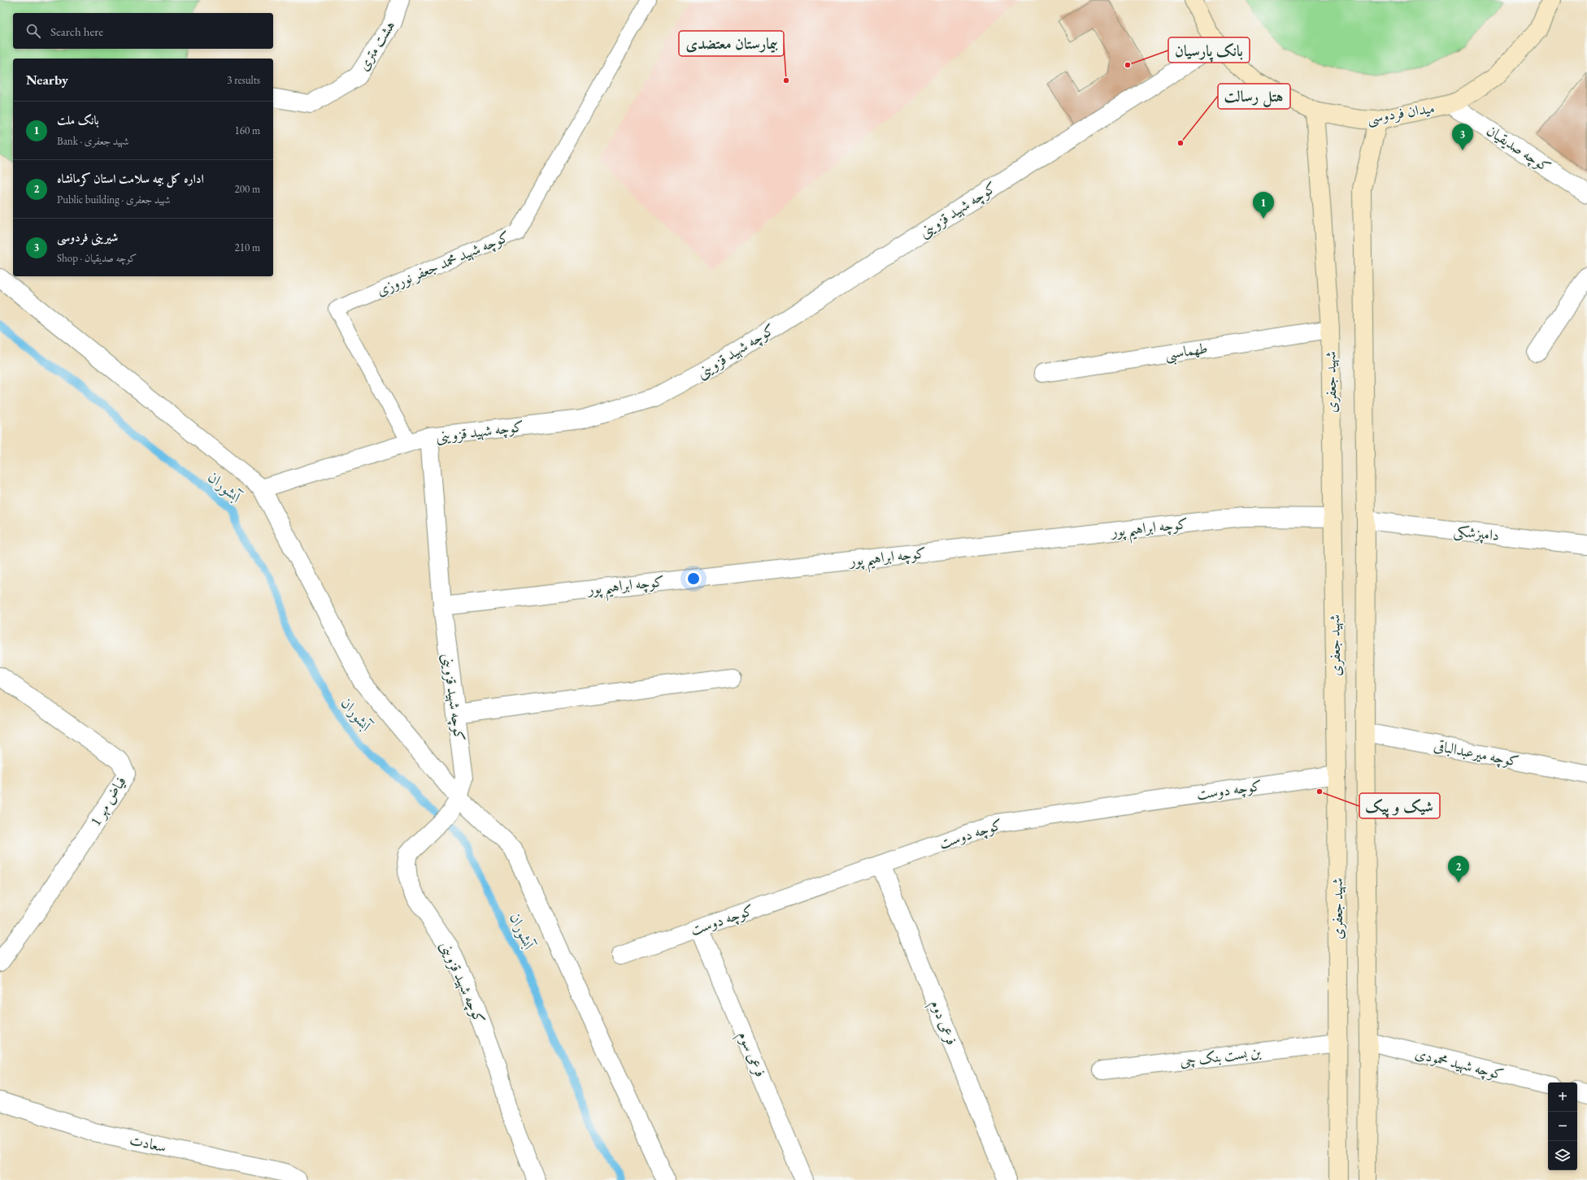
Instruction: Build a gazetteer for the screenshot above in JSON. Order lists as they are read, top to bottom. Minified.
{"streets":{"main road":["میدان فردوسی","شهید جعفری"],"street":["هشت متری","کوچه صدیقیان","کوچه شهید قزوینی","طهماسبی","کوچه ابراهیم پور","دامپزشکی","کوچه میرعبدالباقی","کوچه دوست","فیاض مهر 1","فرعی دوم","فرعی سوم","بن بست بنک چی","کوچه شهید محمودی","سعادت"],"lane":["کوچه شهید محمد جعفر نوروزی"]},"crossings":[["میدان فردوسی","کوچه صدیقیان"],["میدان فردوسی","کوچه شهید قزوینی"],["میدان فردوسی","شهید جعفری"],["کوچه شهید قزوینی","کوچه ابراهیم پور"],["طهماسبی","شهید جعفری"],["شهید جعفری","کوچه ابراهیم پور"],["شهید جعفری","دامپزشکی"],["شهید جعفری","کوچه میرعبدالباقی"],["شهید جعفری","کوچه دوست"],["شهید جعفری","بن بست بنک چی"],["شهید جعفری","کوچه شهید محمودی"],["کوچه دوست","فرعی دوم"],["کوچه دوست","فرعی سوم"]],"water":["آبشوران"],"places":["بانک پارسیان","بیمارستان معتضدی","هتل رسالت","شیک و پیک"],"page":{"search":"Search here","heading":["Nearby","3 results"],"list":[{"mark":"1","name":"بانک ملت","note":"Bank · شهید جعفری","value":"160 m"},{"mark":"2","name":"اداره کل بیمه سلامت استان کرمانشاه","note":"Public building · شهید جعفری","value":"200 m"},{"mark":"3","name":"شیرینی فردوسی","note":"Shop · کوچه صدیقیان","value":"210 m"}],"pins":["3","1","2"],"map_buttons":["+","−"]}}
